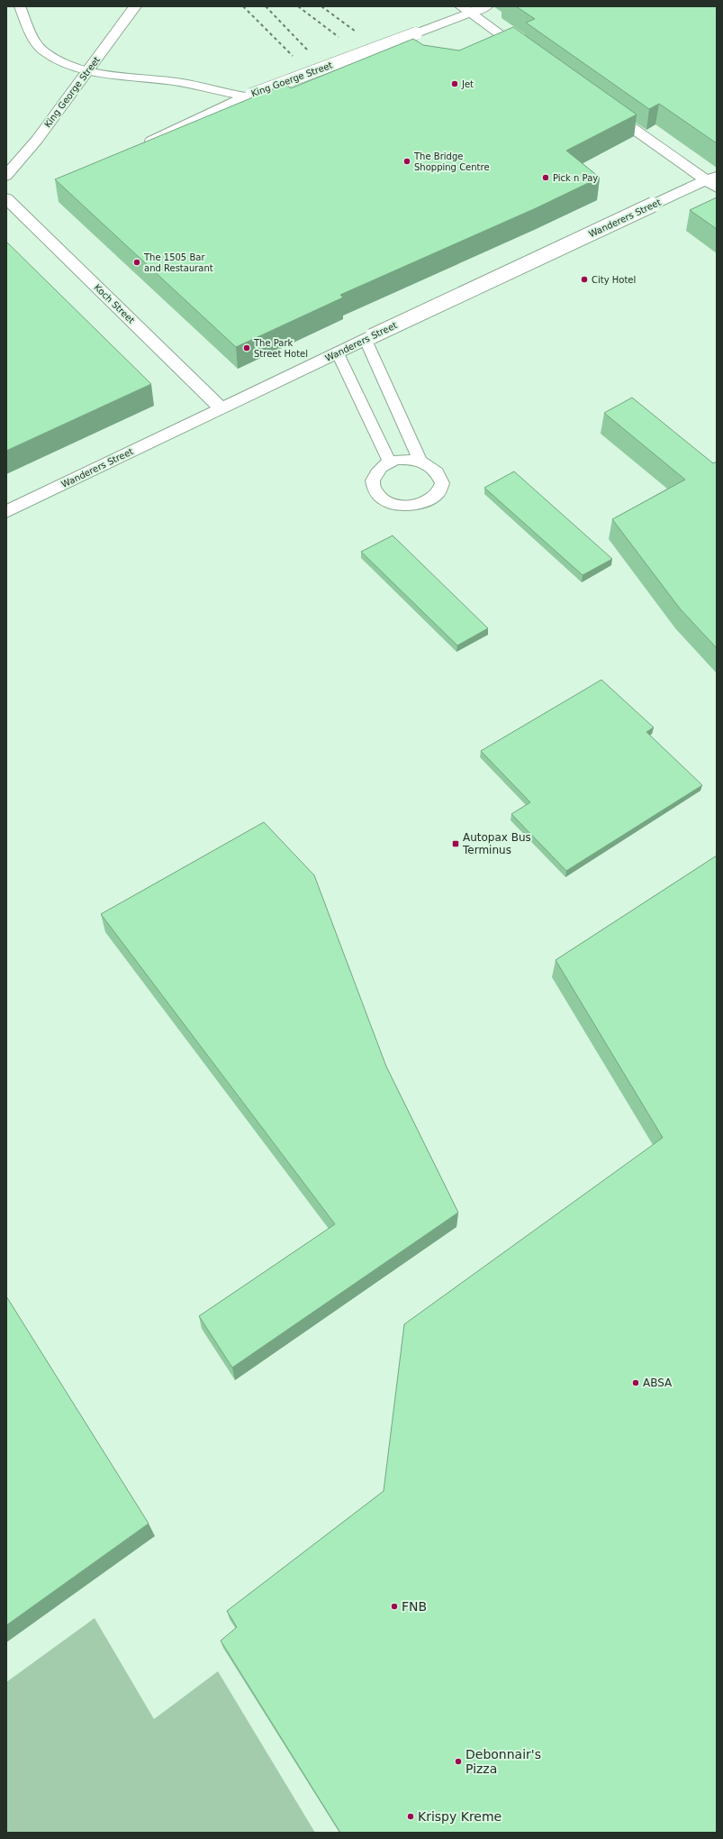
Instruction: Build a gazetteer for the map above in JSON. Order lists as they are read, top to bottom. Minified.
{"streets":{"street":["King Goerge Street","King George Street","Wanderers Street","Koch Street"]},"crossings":[["King Goerge Street","King George Street"],["Wanderers Street","Koch Street"]],"places":{"other":["Jet","The Bridge Shopping Centre","Pick n Pay","The 1505 Bar and Restaurant","City Hotel","The Park Street Hotel","ABSA","FNB","Debonnair's Pizza","Krispy Kreme"],"transit":["Autopax Bus Terminus"]}}
